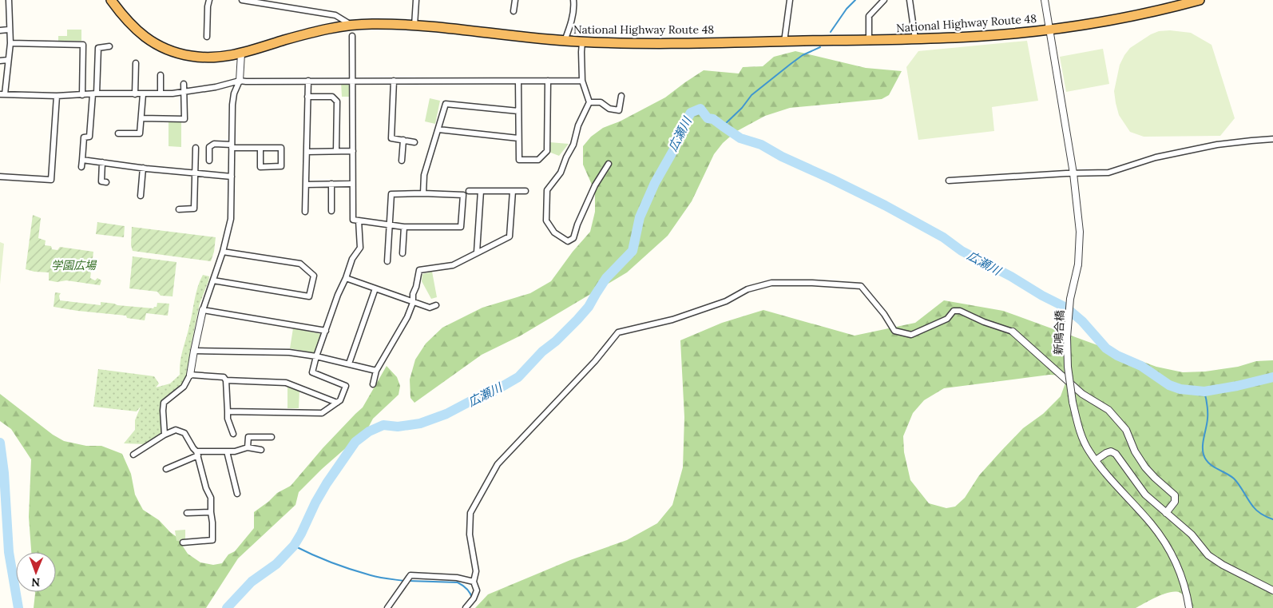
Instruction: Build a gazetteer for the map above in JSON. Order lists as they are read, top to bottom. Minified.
{"streets":{"highway":["National Highway Route 48"],"street":["新鳴合橋"]},"crossings":[["National Highway Route 48","新鳴合橋"]],"water":["広瀬川"],"parks":["学園広場"],"north":"bottom"}
